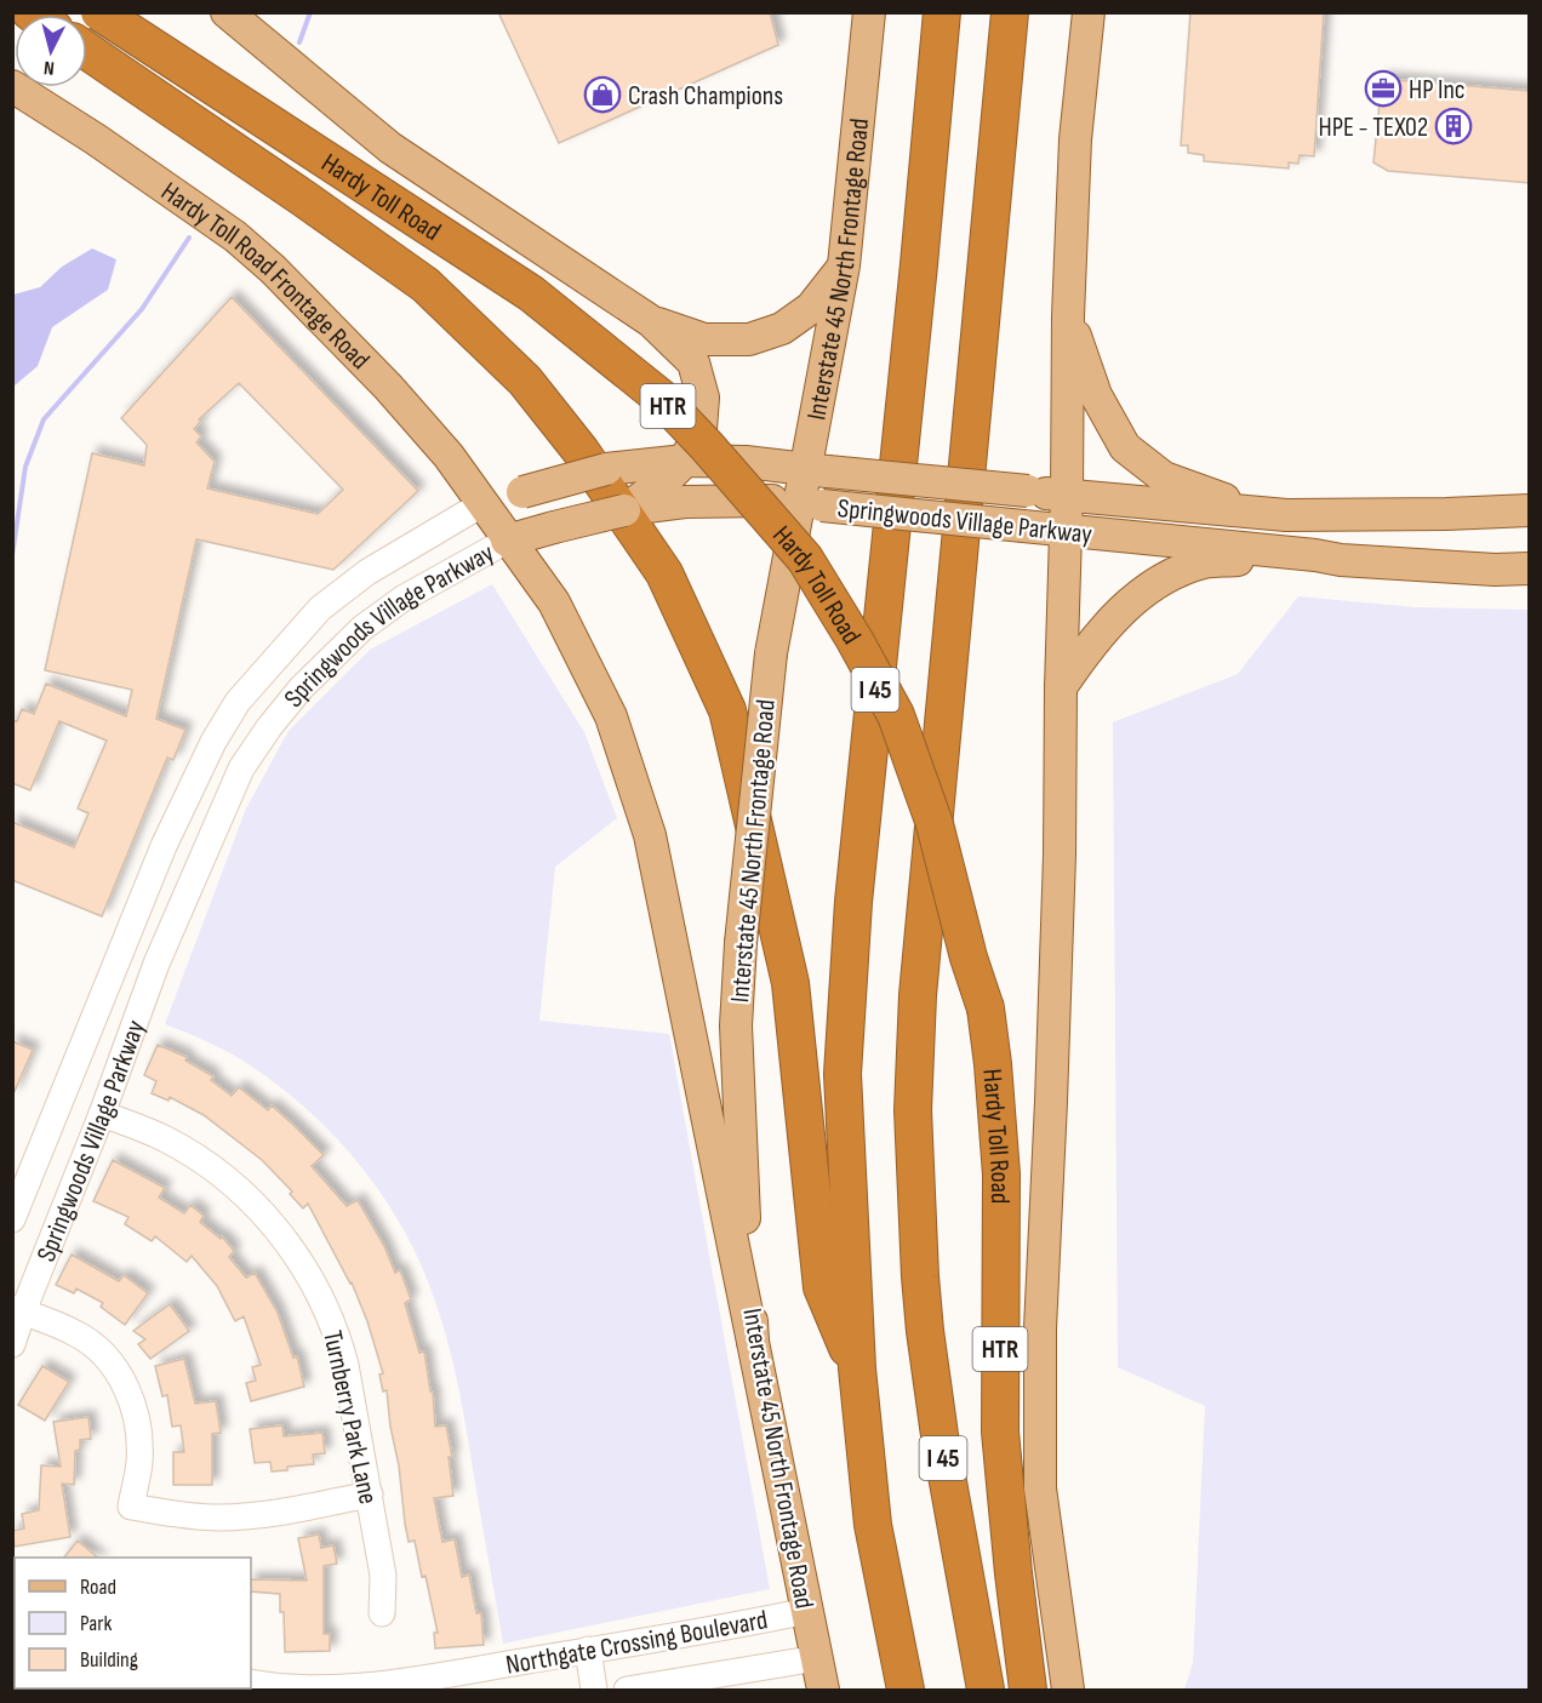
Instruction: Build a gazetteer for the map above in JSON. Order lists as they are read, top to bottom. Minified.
{"streets":{"highway":["Hardy Toll Road","HTR","I 45"],"main road":["Interstate 45 North Frontage Road","Hardy Toll Road Frontage Road","Springwoods Village Parkway"],"street":["Turnberry Park Lane","Northgate Crossing Boulevard"]},"crossings":[["Hardy Toll Road","I 45"],["Interstate 45 North Frontage Road","Hardy Toll Road Frontage Road"],["Interstate 45 North Frontage Road","Springwoods Village Parkway"],["Interstate 45 North Frontage Road","Northgate Crossing Boulevard"],["Hardy Toll Road Frontage Road","Springwoods Village Parkway"],["Springwoods Village Parkway","Turnberry Park Lane"]],"places":{"office":["HP Inc"],"shop":["Crash Champions"],"building":["HPE - TEX02"]},"legend":["Road","Park","Building"],"north":"bottom"}
